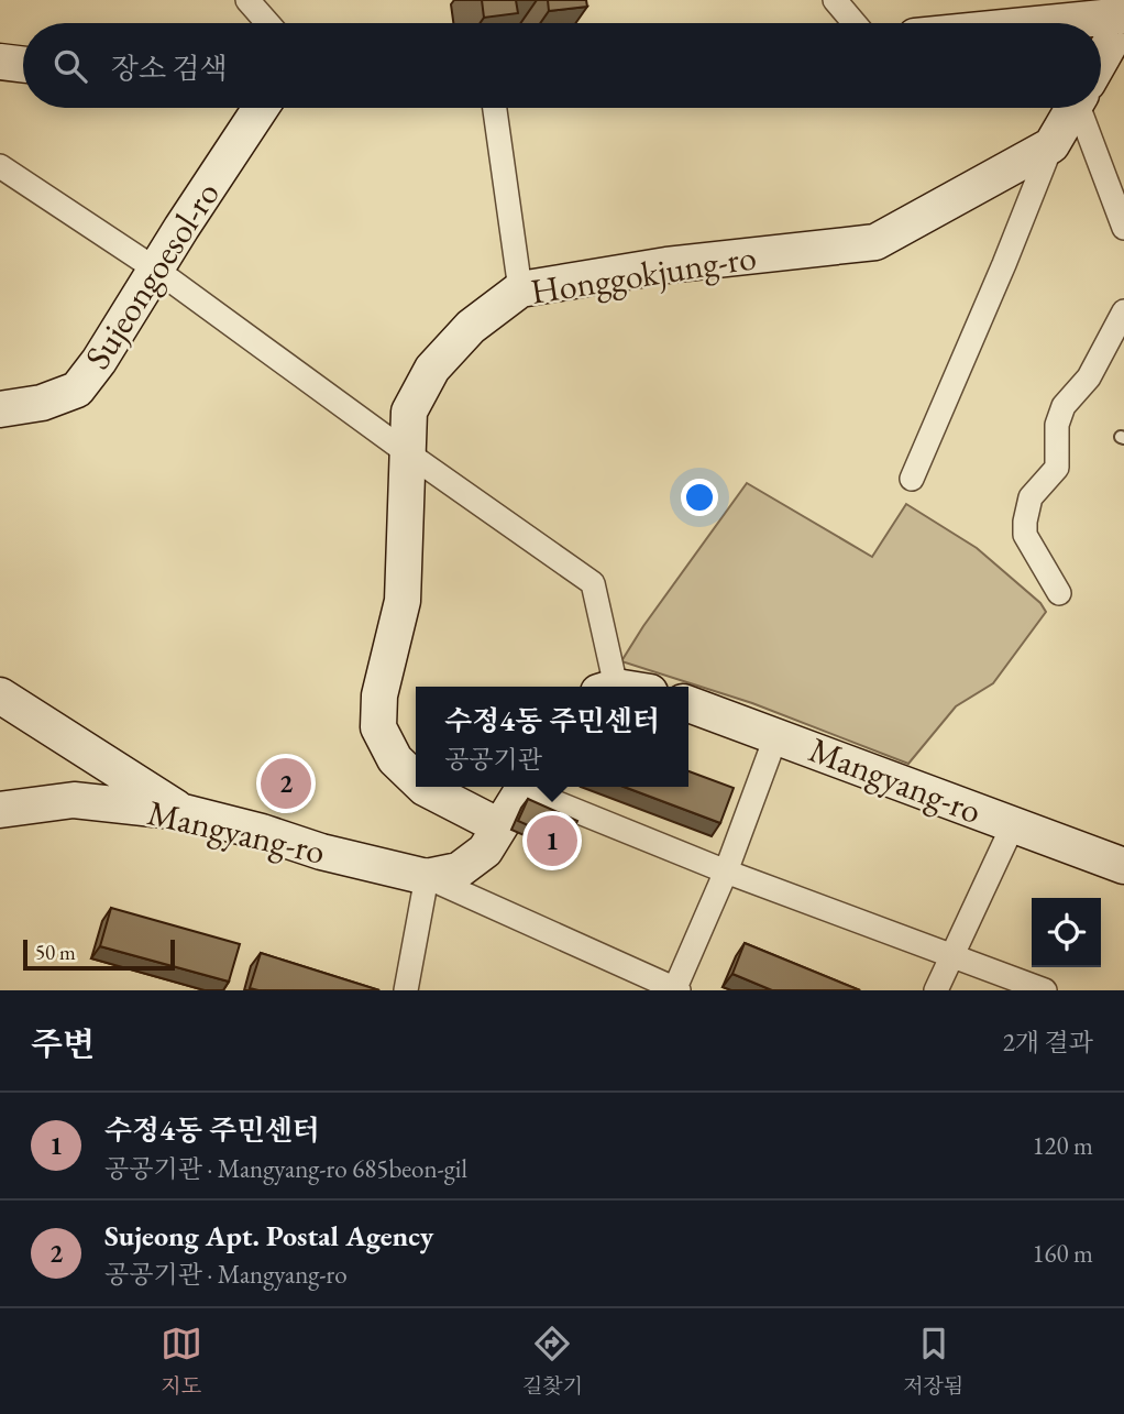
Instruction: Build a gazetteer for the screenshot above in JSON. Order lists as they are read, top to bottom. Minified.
{"streets":{"street":["Honggokjung-ro","Sujeongoesol-ro","Mangyang-ro"]},"crossings":[["Honggokjung-ro","Mangyang-ro"]],"scale_bar":"50 m","page":{"search":"장소 검색","popup":["수정4동 주민센터","공공기관"],"pins":["2","1"],"scale":"50 m","heading":["주변","2개 결과"],"list":[{"mark":"1","name":"수정4동 주민센터","note":"공공기관 · Mangyang-ro 685beon-gil","value":"120 m"},{"mark":"2","name":"Sujeong Apt. Postal Agency","note":"공공기관 · Mangyang-ro","value":"160 m"}],"nav":["지도","길찾기","저장됨"]}}
